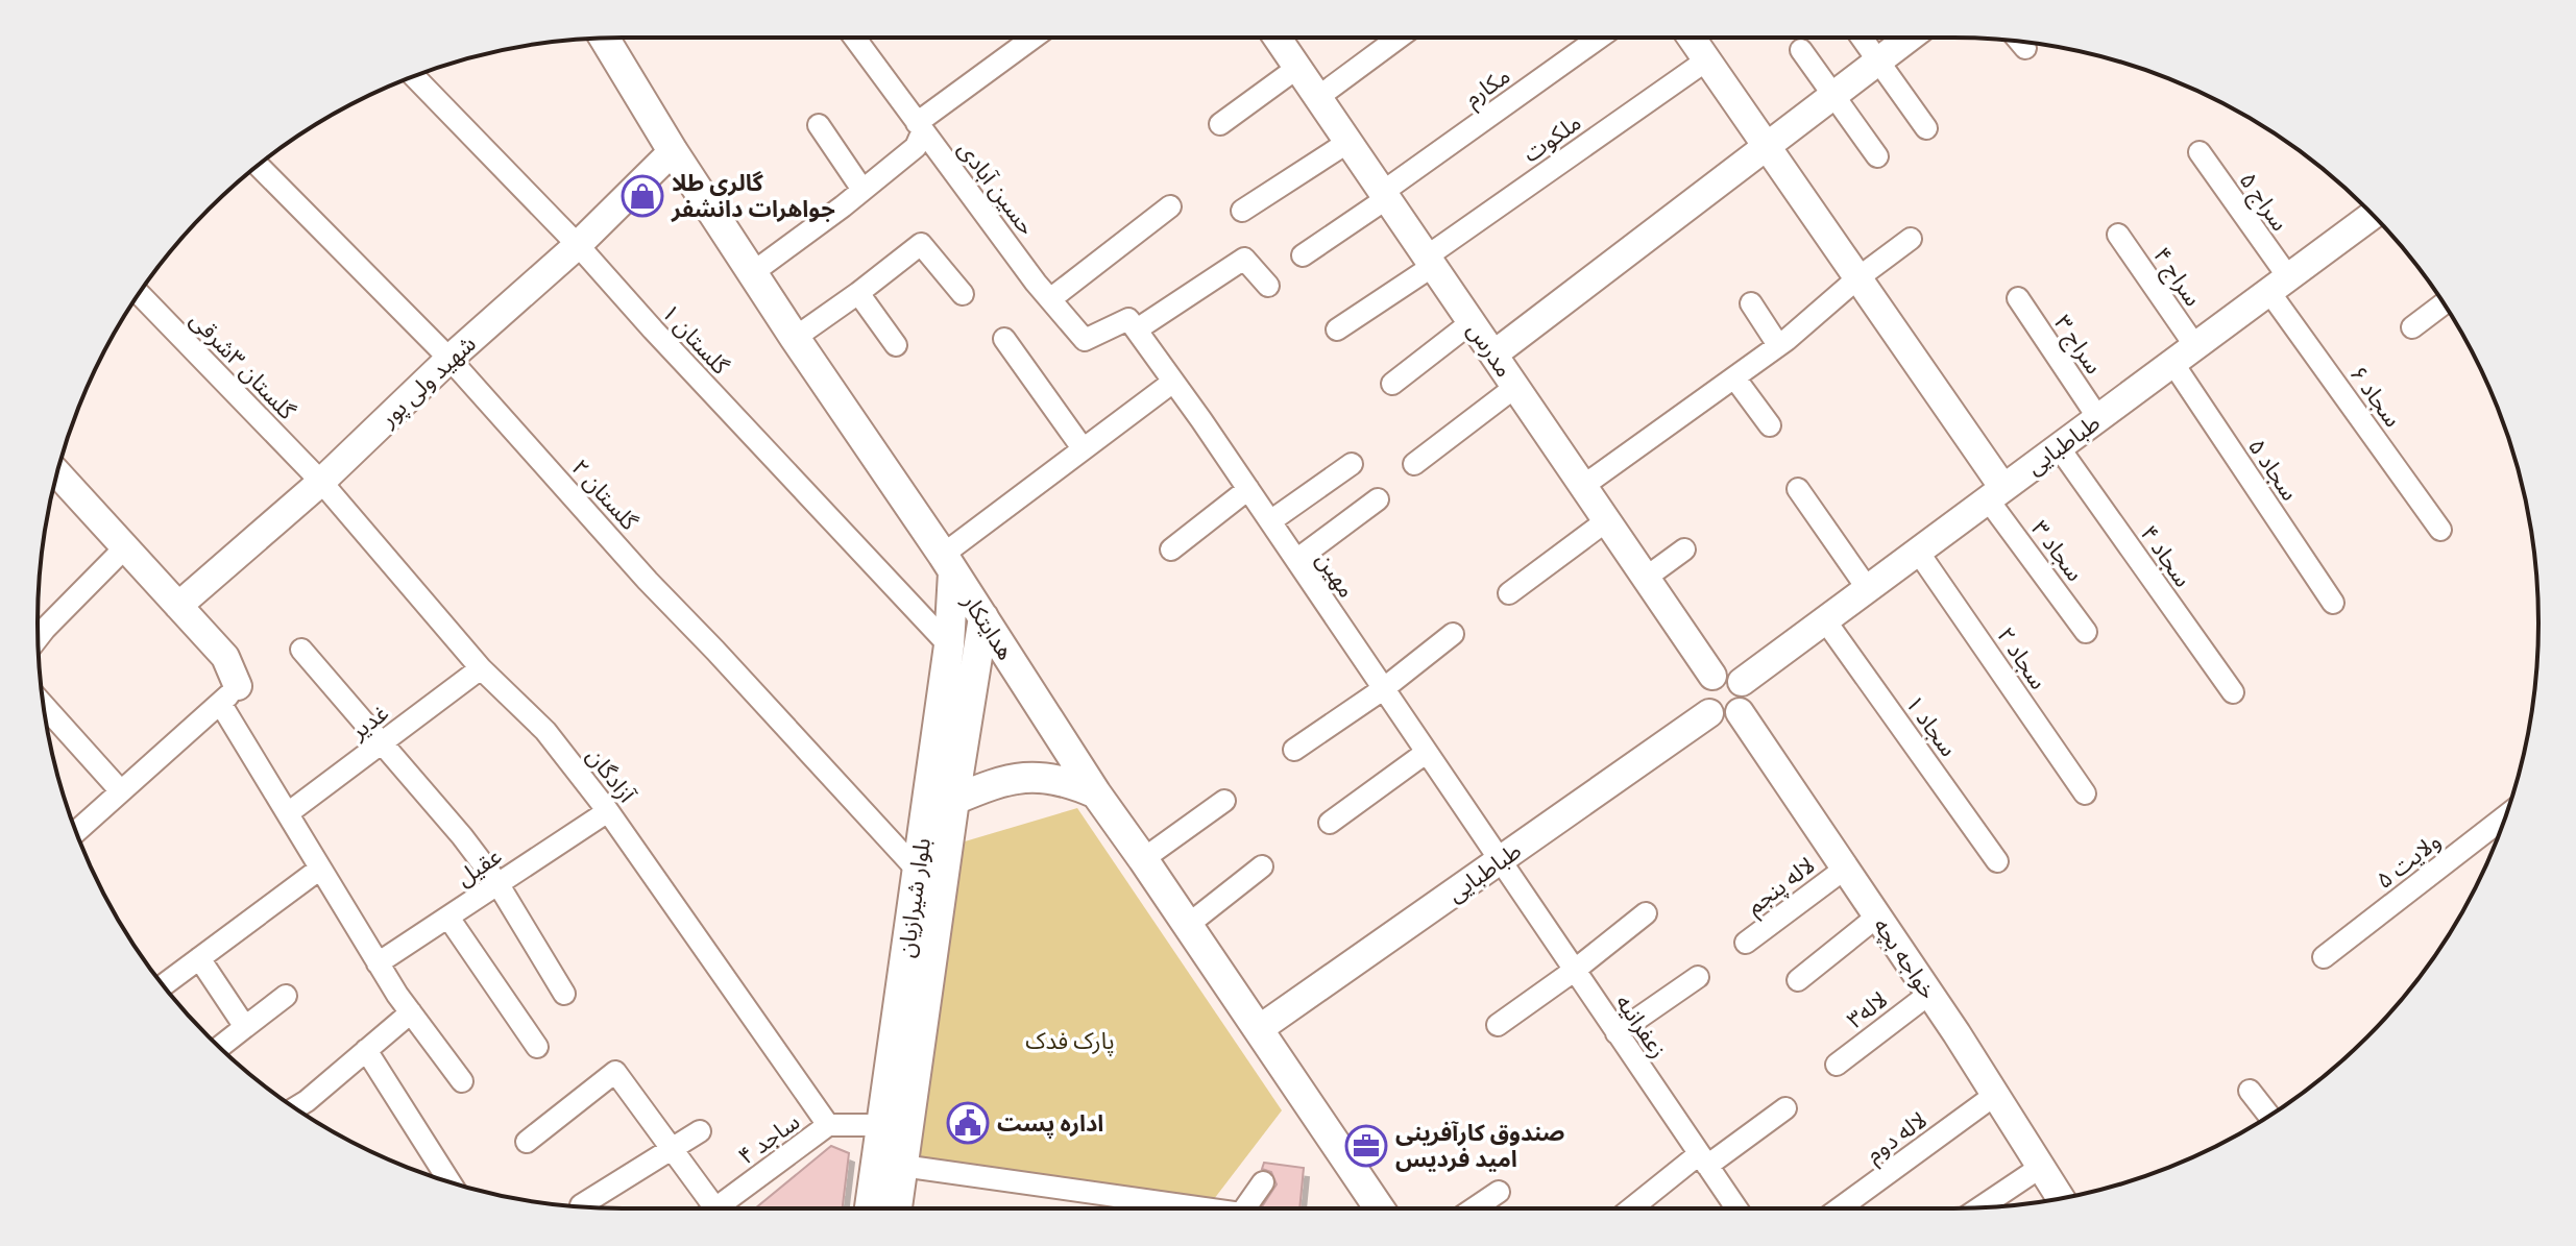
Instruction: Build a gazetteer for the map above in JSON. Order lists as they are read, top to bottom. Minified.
{"streets":{"main road":["هدایتکار","بلوار شیرازیان"],"street":["مکارم","ملکوت","حسین آبادی","سراج ۵","سراج ۴","گلستان ۱","سراج ۳","مدرس","گلستان ۳شرقی","شهید ولی پور","سجاد ۶","طباطبایی","سجاد ۵","گلستان ۲","سجاد ۳","سجاد ۴","مهین","سجاد ۲","غدیر","سجاد ۱","آزادگان","ولایت ۵","عقیل","لاله پنجم","خواجه بچه","لاله۳","زعفرانیه","لاله دوم","ساجد ۴"]},"crossings":[["مکارم","مدرس"],["ملکوت","مدرس"],["حسین آبادی","مهین"],["سراج ۵","سجاد ۶"],["سراج ۵","طباطبایی"],["سراج ۴","طباطبایی"],["گلستان ۱","شهید ولی پور"],["گلستان ۱","بلوار شیرازیان"],["سراج ۳","طباطبایی"],["مدرس","طباطبایی"],["مدرس","خواجه بچه"],["گلستان ۳شرقی","شهید ولی پور"],["گلستان ۳شرقی","آزادگان"],["شهید ولی پور","گلستان ۲"],["شهید ولی پور","هدایتکار"],["شهید ولی پور","آزادگان"],["سجاد ۶","طباطبایی"],["طباطبایی","سجاد ۵"],["طباطبایی","سجاد ۳"],["طباطبایی","سجاد ۴"],["طباطبایی","مهین"],["طباطبایی","هدایتکار"],["طباطبایی","سجاد ۲"],["طباطبایی","سجاد ۱"],["طباطبایی","خواجه بچه"],["طباطبایی","زعفرانیه"],["گلستان ۲","بلوار شیرازیان"],["مهین","زعفرانیه"],["هدایتکار","بلوار شیرازیان"],["غدیر","آزادگان"],["آزادگان","عقیل"],["آزادگان","ساجد ۴"],["لاله پنجم","خواجه بچه"],["بلوار شیرازیان","ساجد ۴"],["خواجه بچه","لاله۳"],["خواجه بچه","لاله دوم"]],"parks":["پارک فدک"],"places":{"shop":["گالری طلا جواهرات دانشفر"],"public building":["اداره پست"],"office":["صندوق کارآفرینی امید فردیس"]}}
